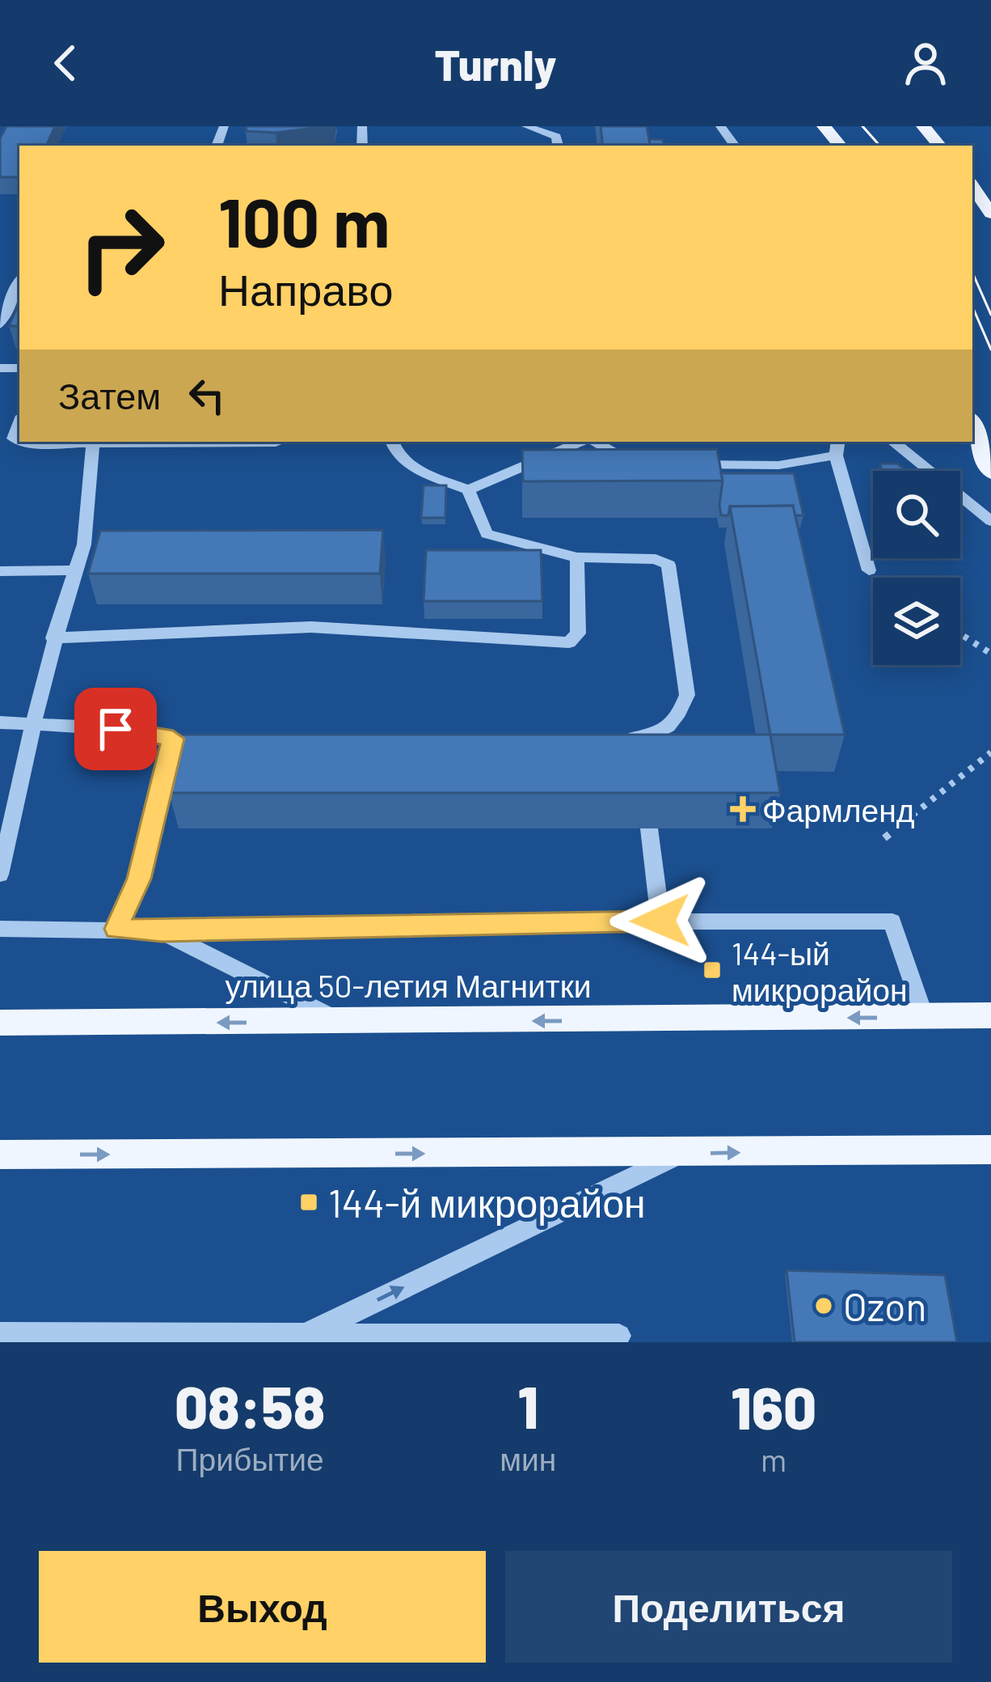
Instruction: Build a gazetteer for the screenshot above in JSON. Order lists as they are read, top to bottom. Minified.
{"streets":{"main road":["улица 50-летия Магнитки"]},"places":{"health":["Фармленд"],"transit":["144-ый микрорайон","144-й микрорайон"],"other":["Ozon"]},"page":{"header":"Turnly","turn":["100 m","Направо"],"then":"Затем","eta":["08:58","Прибытие","1","мин","160","m"],"buttons":["Выход","Поделиться"]}}
